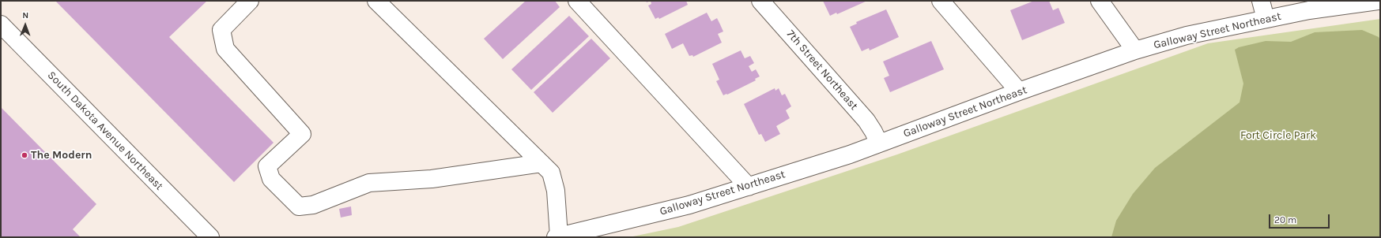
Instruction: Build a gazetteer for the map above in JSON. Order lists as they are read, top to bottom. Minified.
{"streets":{"street":["Galloway Street Northeast","7th Street Northeast","South Dakota Avenue Northeast"]},"crossings":[["Galloway Street Northeast","7th Street Northeast"]],"parks":["Fort Circle Park"],"places":["The Modern"],"scale_bar":"20 m","north":"top"}
